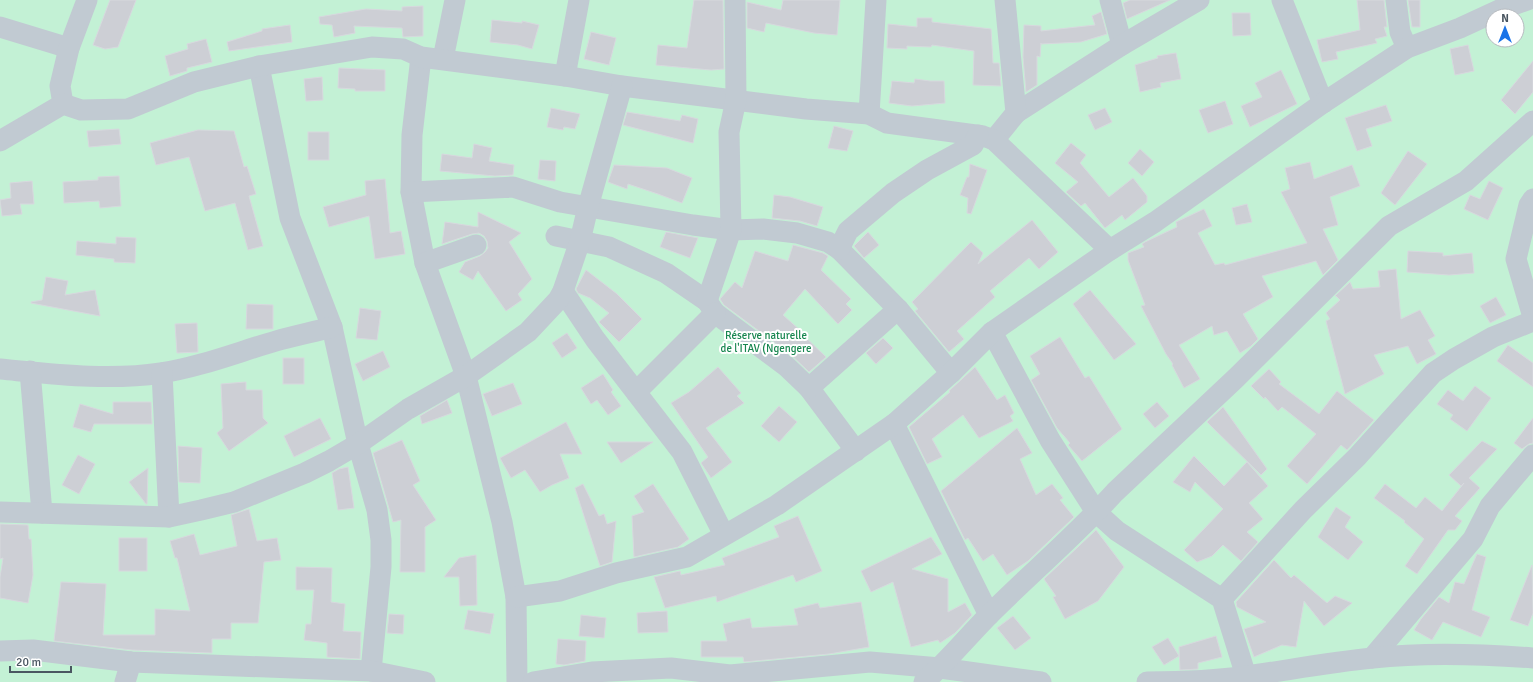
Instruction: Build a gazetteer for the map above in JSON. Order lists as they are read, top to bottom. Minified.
{"parks":["Réserve naturelle de l'ITAV (Ngengere"],"scale_bar":"20 m","north":"top"}
